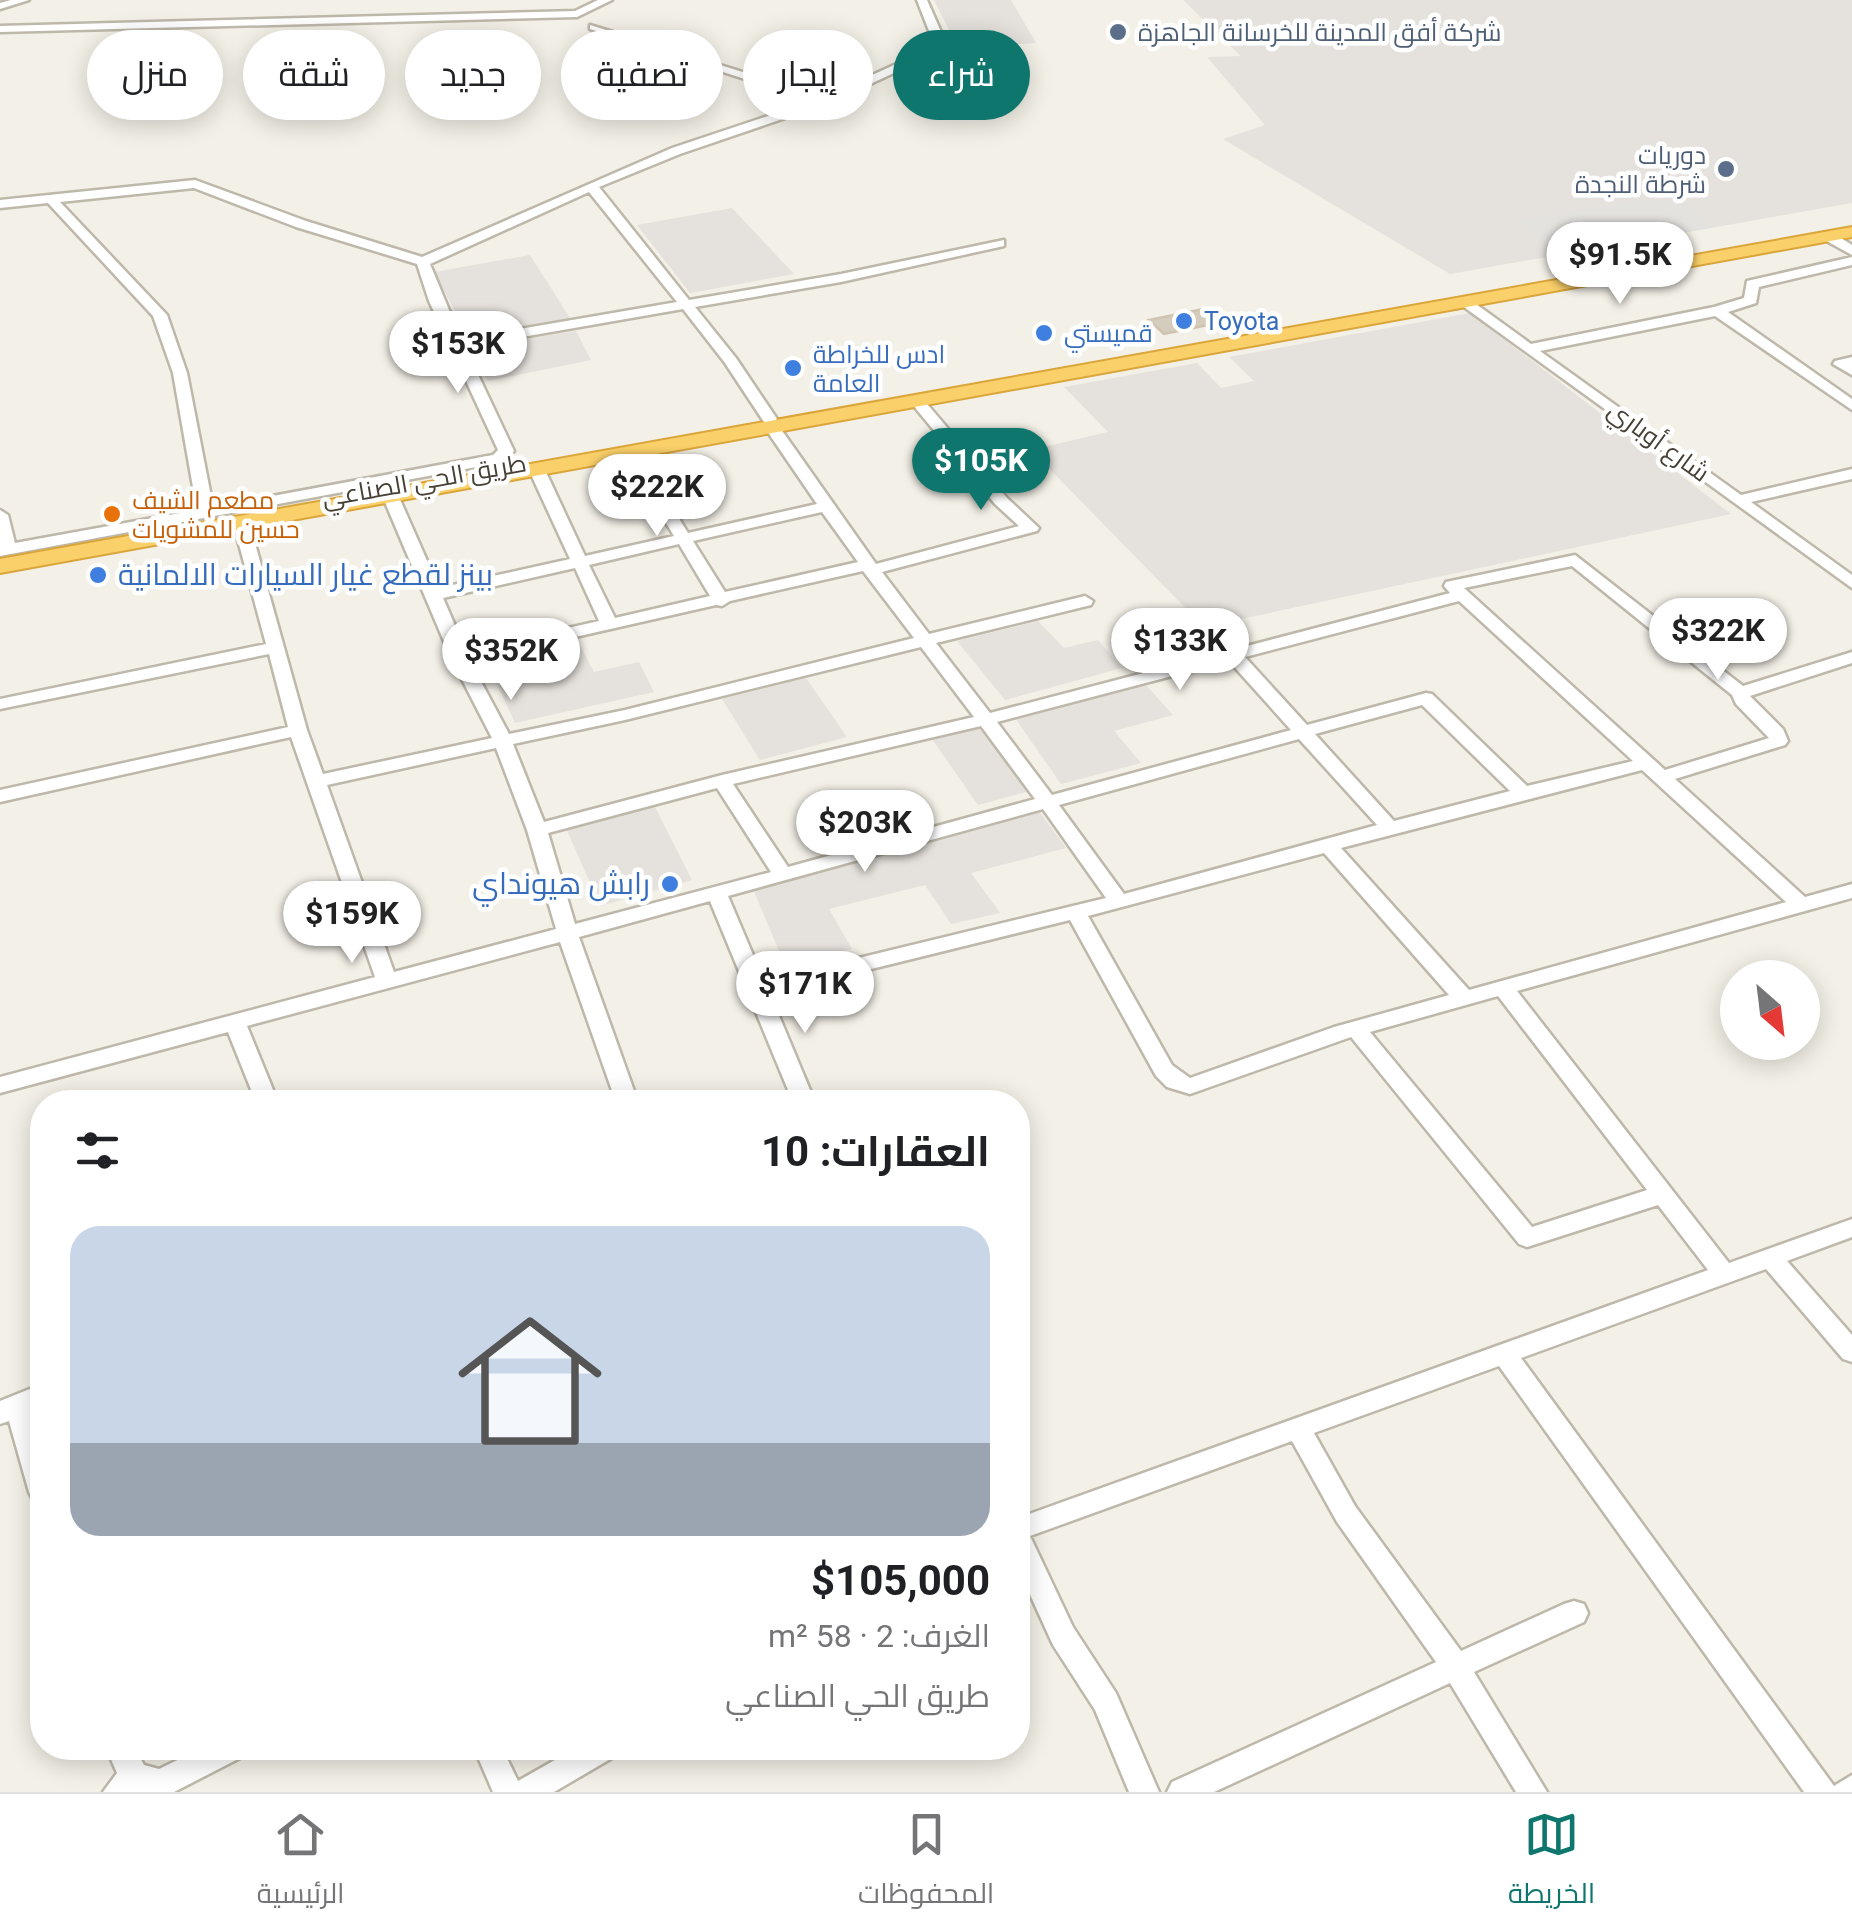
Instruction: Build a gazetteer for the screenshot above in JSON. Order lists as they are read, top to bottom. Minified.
{"streets":{"highway":["طريق الحي الصناعي"],"street":["شارع أوباري"]},"places":["شركة أفق المدينة للخرسانة الجاهزة","دوريات شرطة النجدة","Toyota","قميستي","ادس للخراطة العامة","مطعم الشيف حسين للمشويات","بينز لقطع غيار السيارات الالمانية","رابش هيونداي"],"north":"bottom right","page":{"chip":["شراء","إيجار","تصفية","جديد","شقة","منزل"],"price":["$91.5K","$153K","$105K","$222K","$322K","$133K","$352K","$203K","$159K","$171K"],"heading":"العقارات: 10","list":[{"name":"$105,000","note":"الغرف: 2 · 58 m² · طريق الحي الصناعي"}],"tabs":["الخريطة","المحفوظات","الرئيسية"]}}
